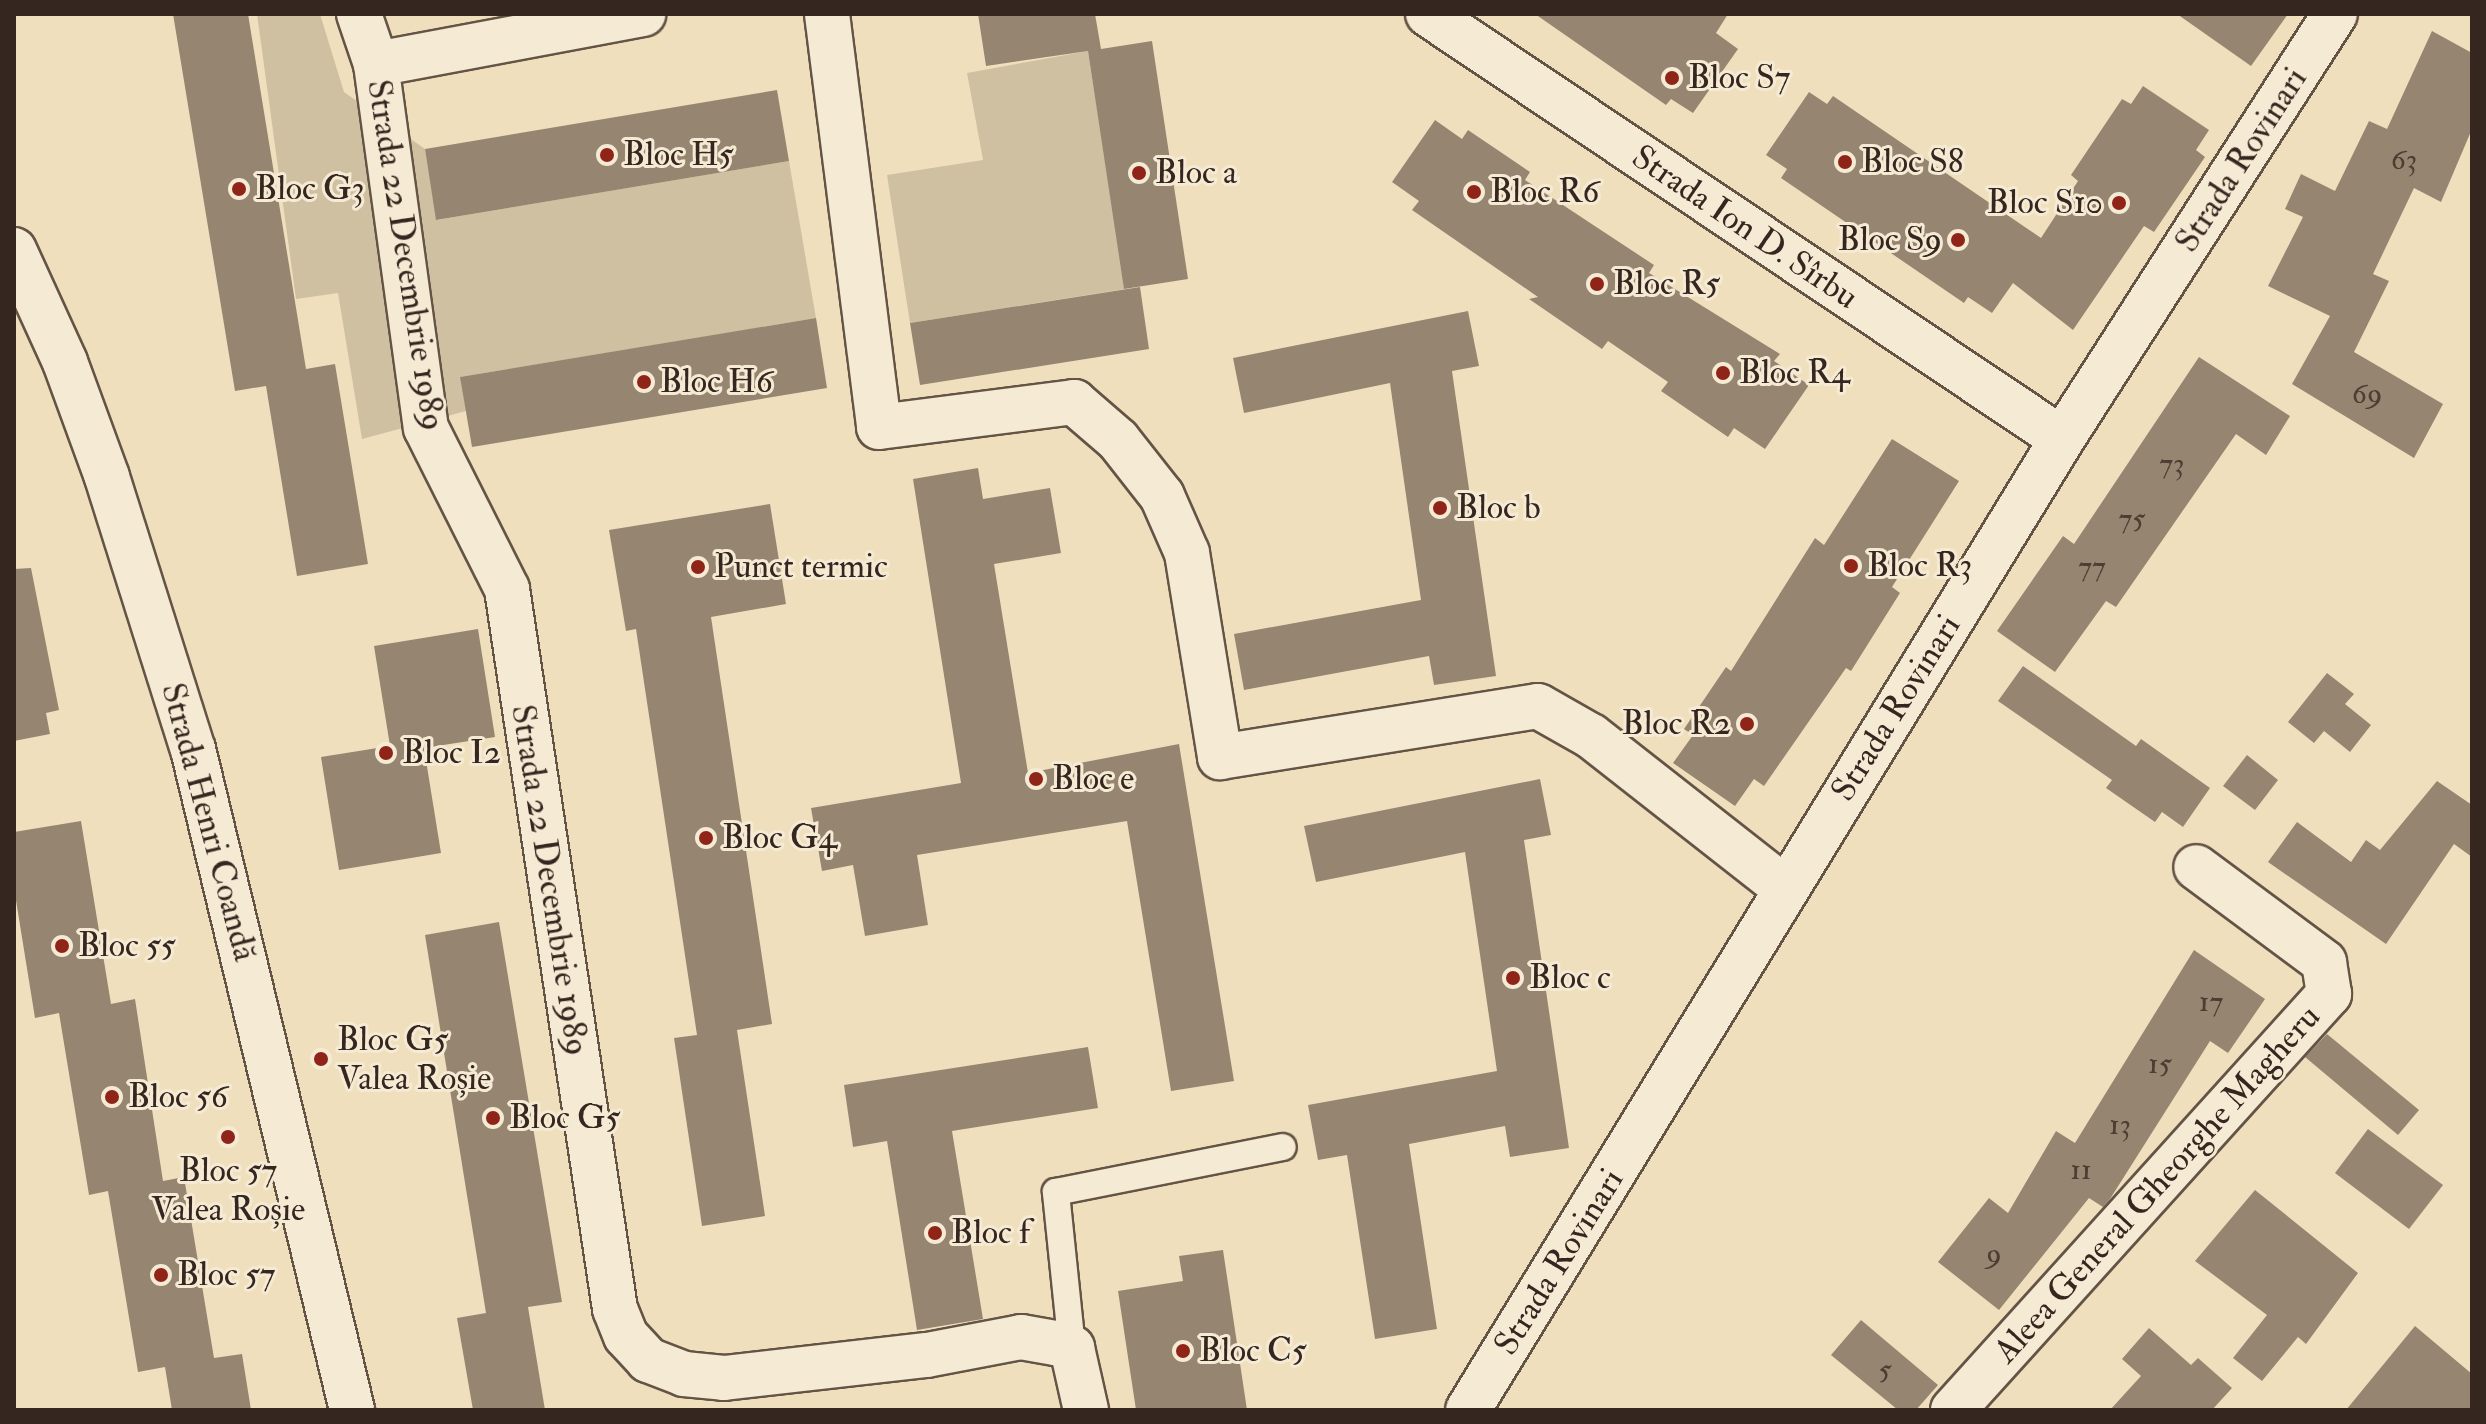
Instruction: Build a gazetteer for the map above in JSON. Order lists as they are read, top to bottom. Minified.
{"streets":{"street":["Strada Rovinari","Strada Ion D. Sîrbu","Strada 22 Decembrie 1989","Strada Henri Coandă","Aleea General Gheorghe Magheru"]},"crossings":[["Strada Rovinari","Strada Ion D. Sîrbu"]],"places":["Bloc S7","Bloc H5","Bloc S8","Bloc a","Bloc G3","Bloc R6","Bloc S10","Bloc S9","Bloc R5","Bloc R4","Bloc H6","Bloc b","Bloc R3","Punct termic","Bloc R2","Bloc I2","Bloc e","Bloc G4","Bloc 55","Bloc c","Bloc G5 Valea Roșie","Bloc 56","Bloc G5","Bloc 57 Valea Roșie","Bloc f","Bloc 57","Bloc C5"],"house_numbers":["63","69","73","75","77","17","15","13","11","9","5"]}
